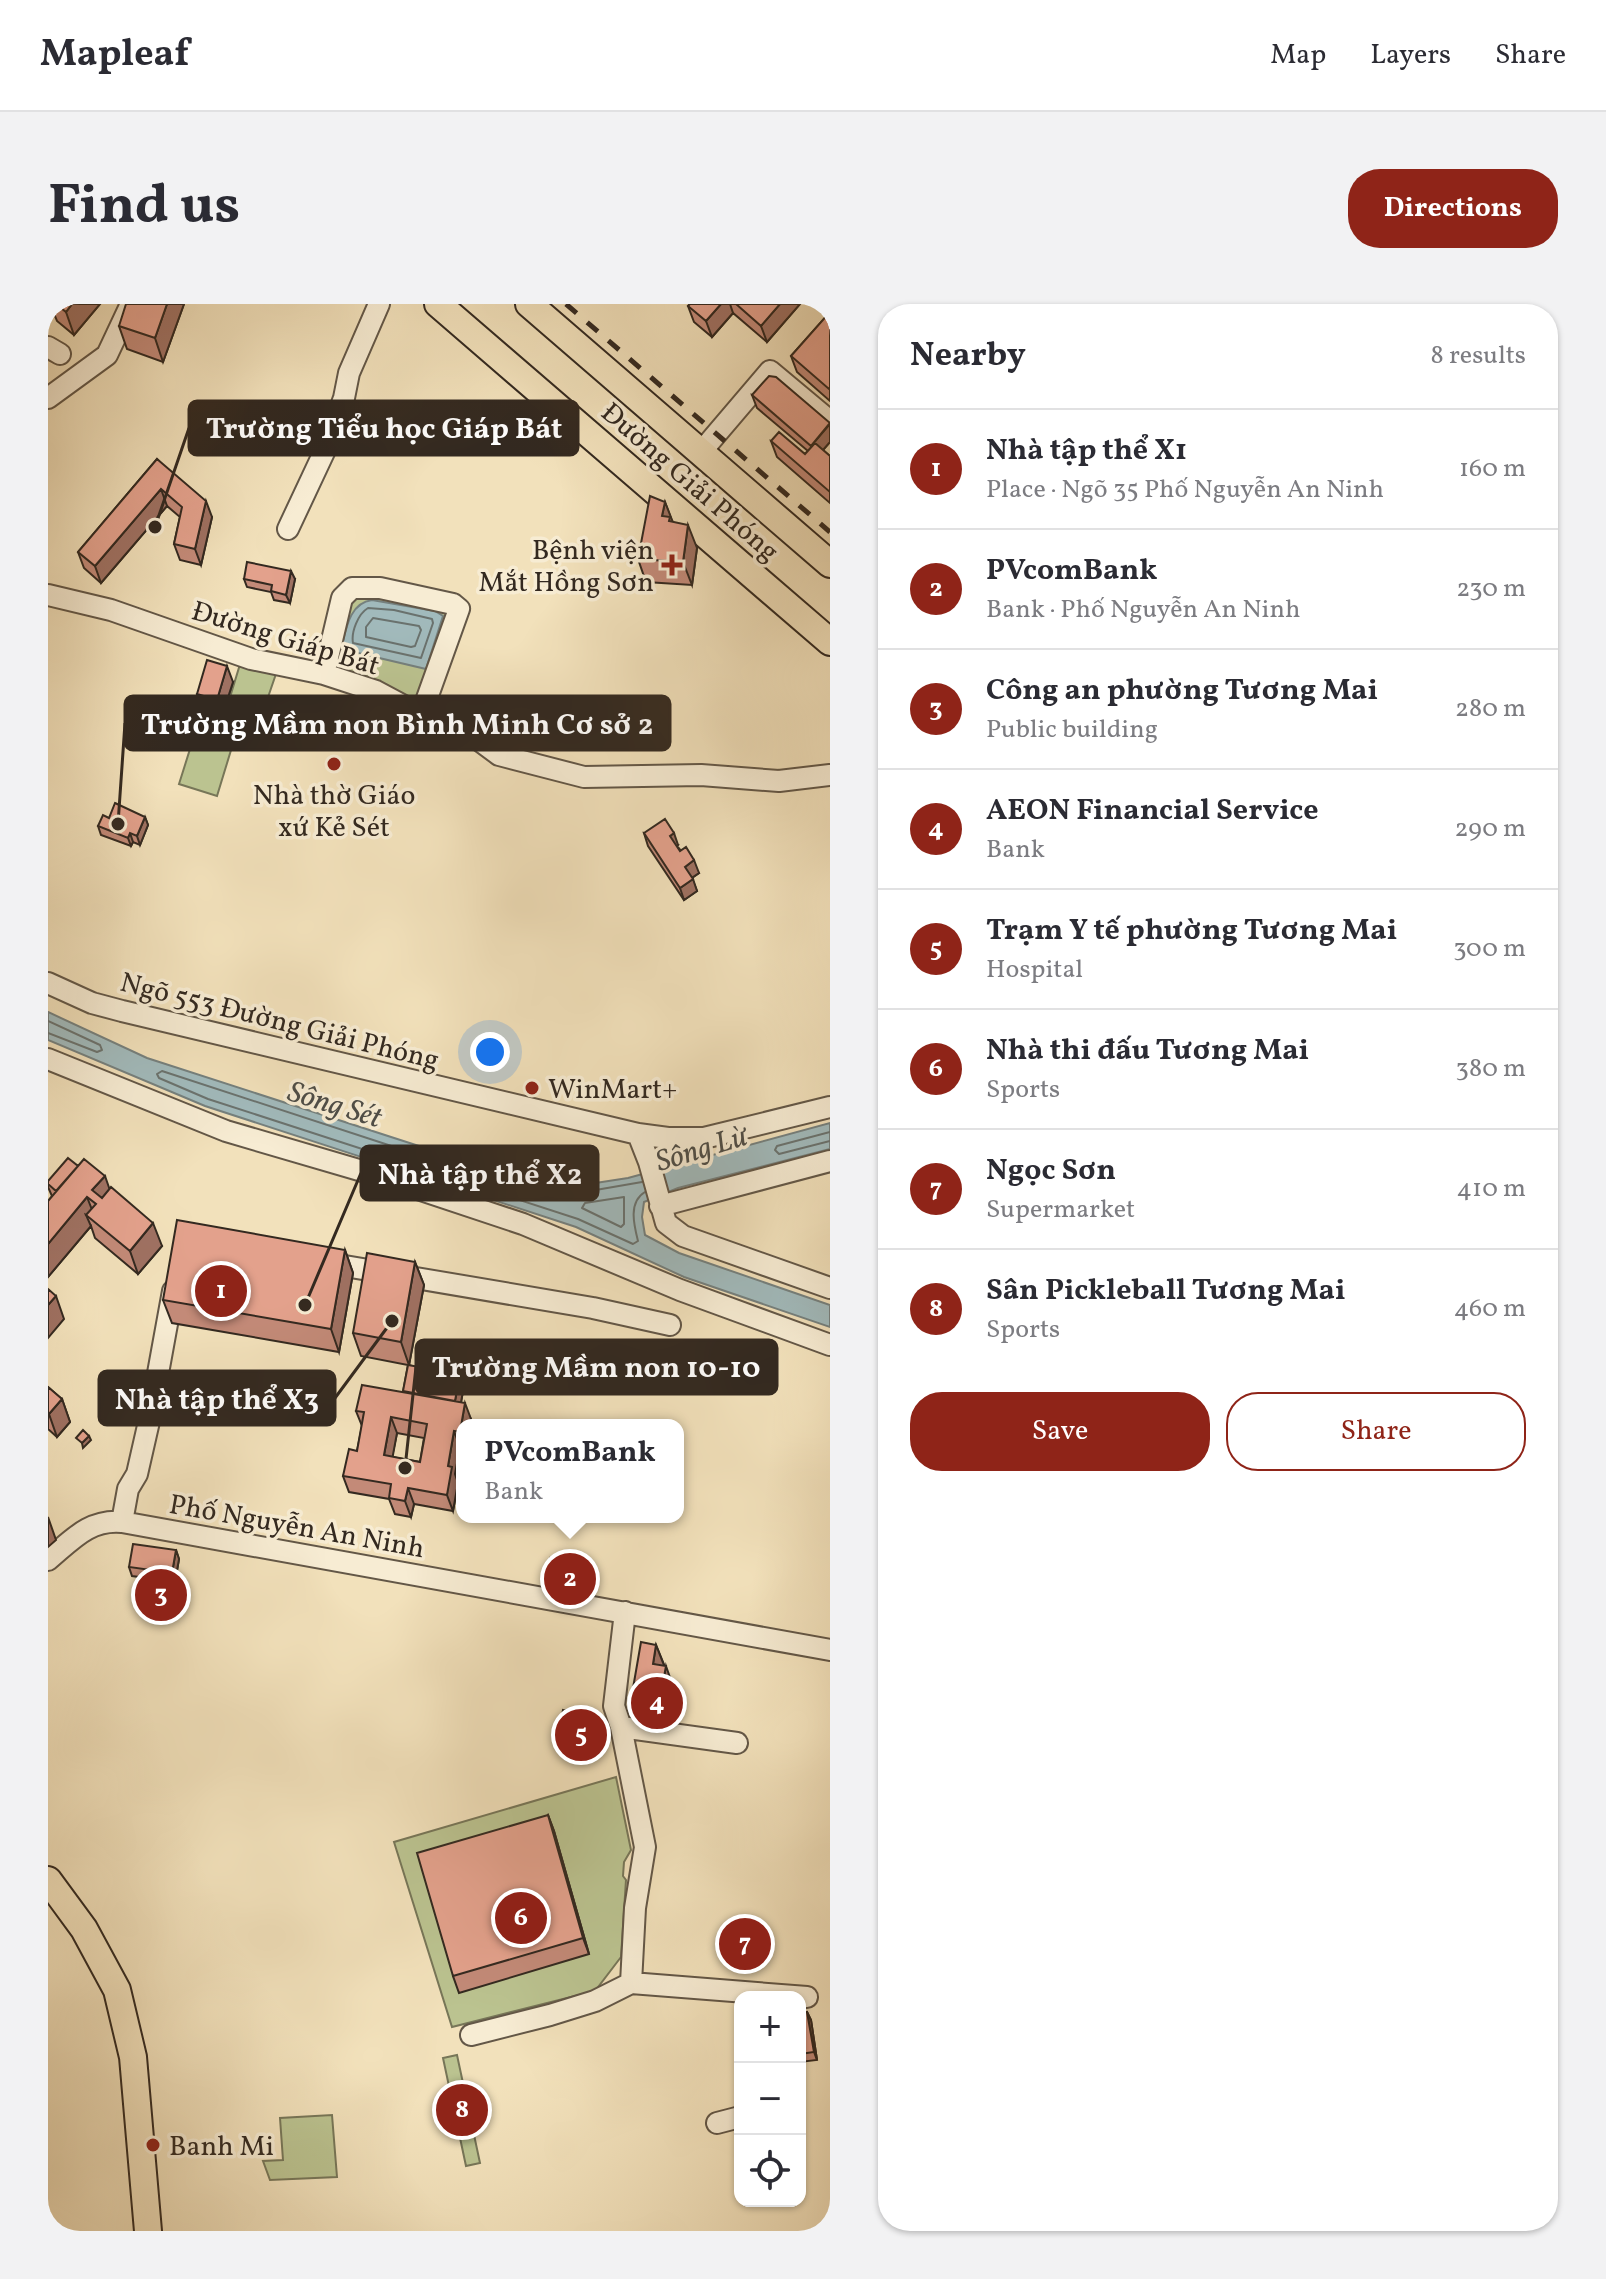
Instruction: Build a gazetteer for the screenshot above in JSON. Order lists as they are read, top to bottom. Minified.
{"streets":{"main road":["Đường Giải Phóng"],"street":["Đường Giáp Bát","Ngõ 553 Đường Giải Phóng","Phố Nguyễn An Ninh"]},"water":["Sông Sét","Sông Lừ"],"places":{"other":["Trường Tiểu học Giáp Bát","Nhà thờ Giáo xứ Kẻ Sét","Trường Mầm non Bình Minh Cơ sở 2","WinMart+","Nhà tập thể X2","Nhà tập thể X3","Trường Mầm non 10-10","Banh Mi"],"health":["Bệnh viện Mắt Hồng Sơn"]},"page":{"header":"Mapleaf","nav":["Map","Layers","Share"],"title":"Find us","buttons":["Directions",["Save","Share"]],"heading":["Nearby","8 results"],"list":[{"mark":"1","name":"Nhà tập thể X1","note":"Place · Ngõ 35 Phố Nguyễn An Ninh","value":"160 m"},{"mark":"2","name":"PVcomBank","note":"Bank · Phố Nguyễn An Ninh","value":"230 m"},{"mark":"3","name":"Công an phường Tương Mai","note":"Public building","value":"280 m"},{"mark":"4","name":"AEON Financial Service","note":"Bank","value":"290 m"},{"mark":"5","name":"Trạm Y tế phường Tương Mai","note":"Hospital","value":"300 m"},{"mark":"6","name":"Nhà thi đấu Tương Mai","note":"Sports","value":"380 m"},{"mark":"7","name":"Ngọc Sơn","note":"Supermarket","value":"410 m"},{"mark":"8","name":"Sân Pickleball Tương Mai","note":"Sports","value":"460 m"}],"pins":["1","2","3","4","5","6","7","8"],"popup":["PVcomBank","Bank"],"map_buttons":["+","−"]}}
